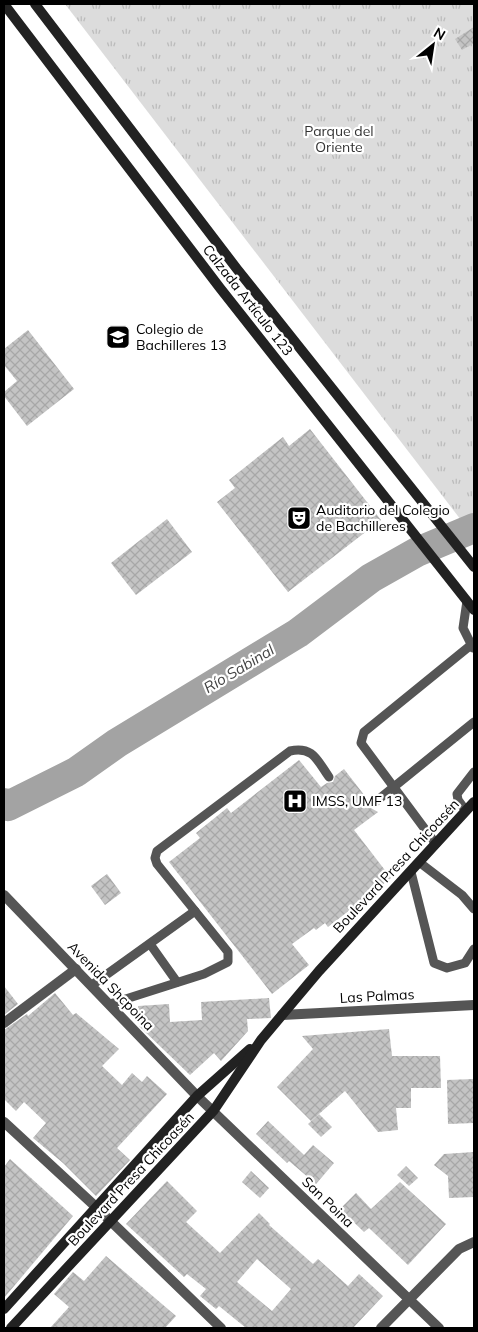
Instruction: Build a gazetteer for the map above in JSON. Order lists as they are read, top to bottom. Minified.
{"streets":{"main road":["Calzada Artículo 123","Boulevard Presa Chicoasén"],"street":["Avenida Shcpoina","Las Palmas","San Poina"]},"crossings":[["Boulevard Presa Chicoasén","Avenida Shcpoina"],["Boulevard Presa Chicoasén","Las Palmas"],["Boulevard Presa Chicoasén","San Poina"],["Avenida Shcpoina","San Poina"]],"water":["Río Sabinal"],"parks":["Parque del Oriente"],"places":{"school or university":["Colegio de Bachilleres 13"],"theatre":["Auditorio del Colegio de Bachilleres"],"hospital":["IMSS, UMF 13"]},"north":"top right"}
